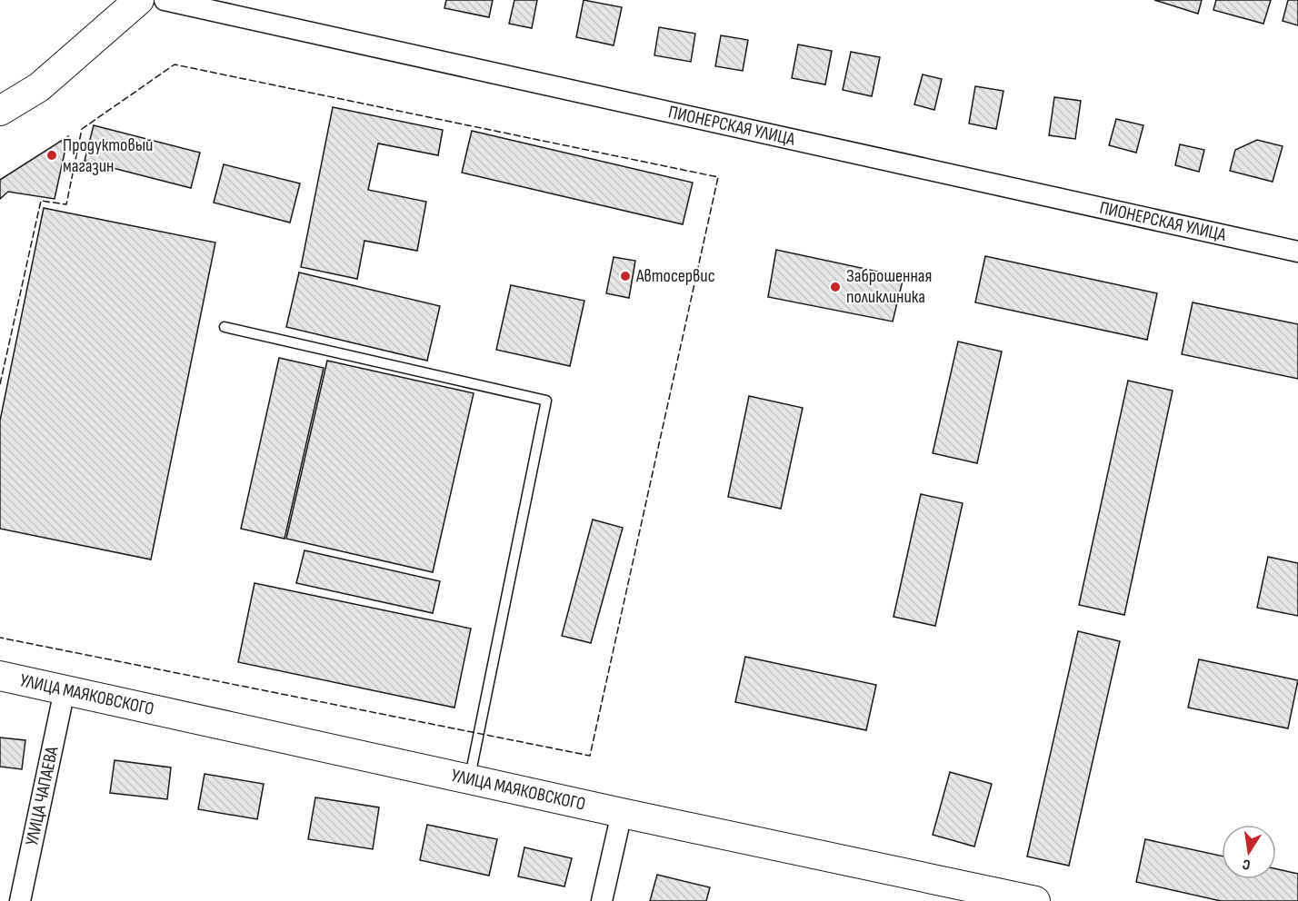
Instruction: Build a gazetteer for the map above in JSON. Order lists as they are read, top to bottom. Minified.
{"streets":{"main road":["УЛИЦА МАЯКОВСКОГО"],"street":["ПИОНЕРСКАЯ УЛИЦА","УЛИЦА ЧАПАЕВА"]},"crossings":[["УЛИЦА МАЯКОВСКОГО","УЛИЦА ЧАПАЕВА"]],"places":["Продуктовый магазин","Автосервис","Заброшенная поликлиника"],"north":"bottom"}
